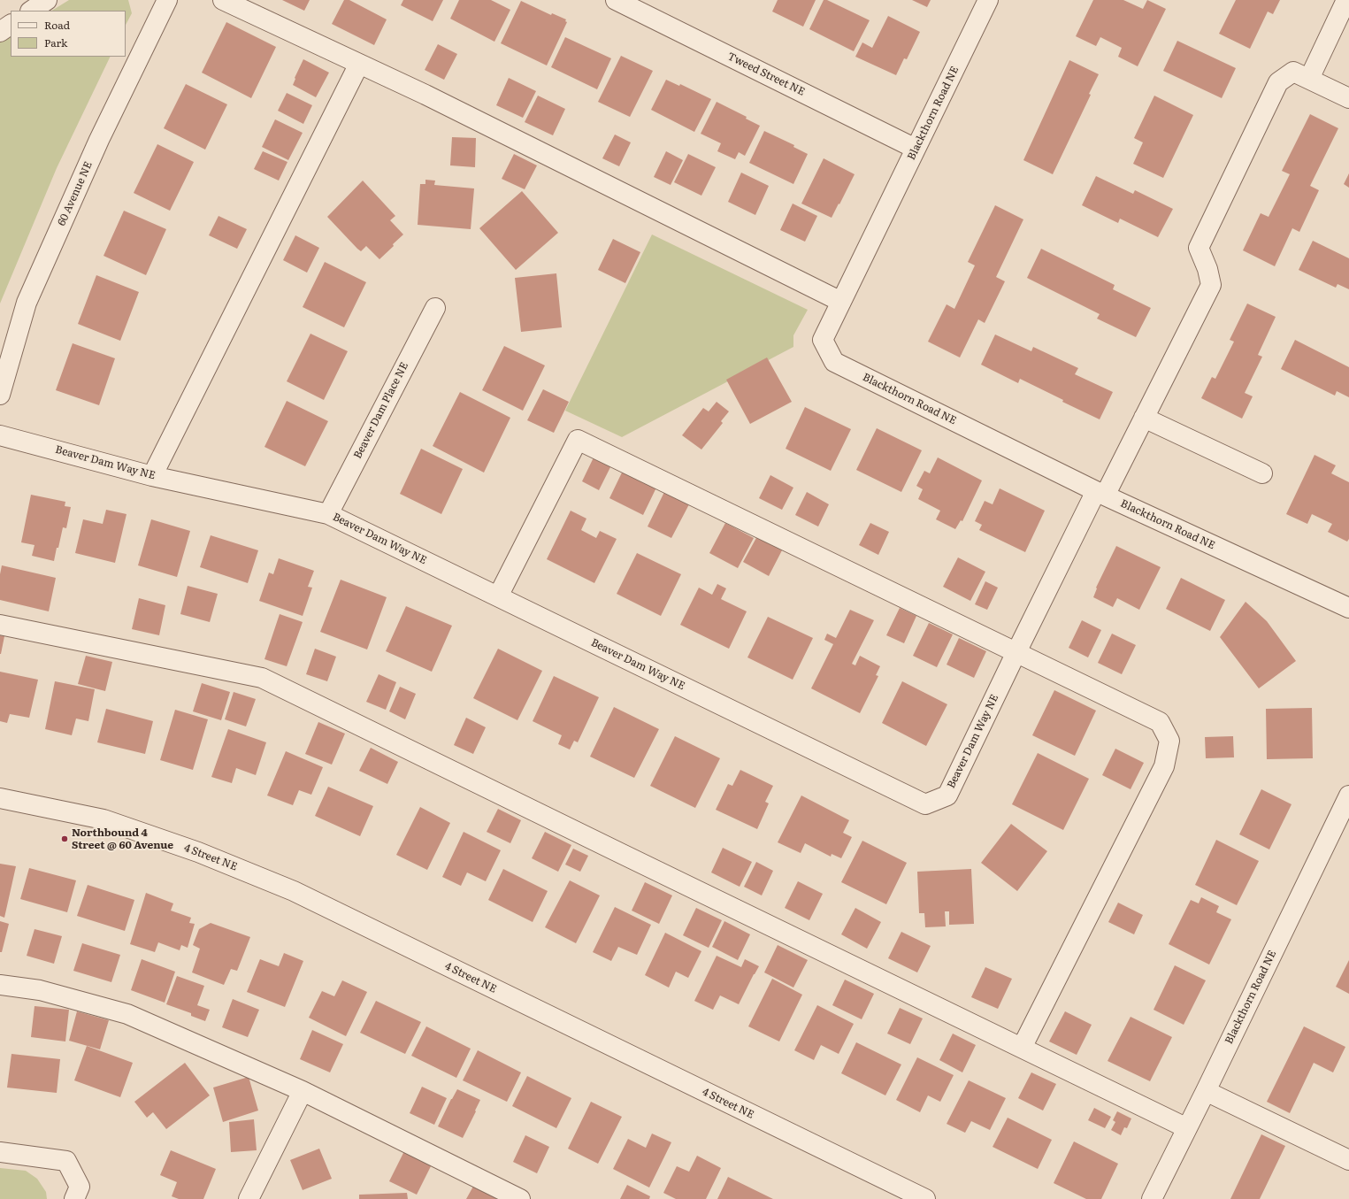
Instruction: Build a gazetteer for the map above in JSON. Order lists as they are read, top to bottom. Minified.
{"streets":{"street":["Tweed Street NE","Blackthorn Road NE","60 Avenue NE","Beaver Dam Place NE","Beaver Dam Way NE","4 Street NE"]},"crossings":[["Tweed Street NE","Blackthorn Road NE"],["Blackthorn Road NE","Beaver Dam Way NE"],["Beaver Dam Place NE","Beaver Dam Way NE"]],"places":["Northbound 4 Street @ 60 Avenue"],"legend":["Road","Park"]}
